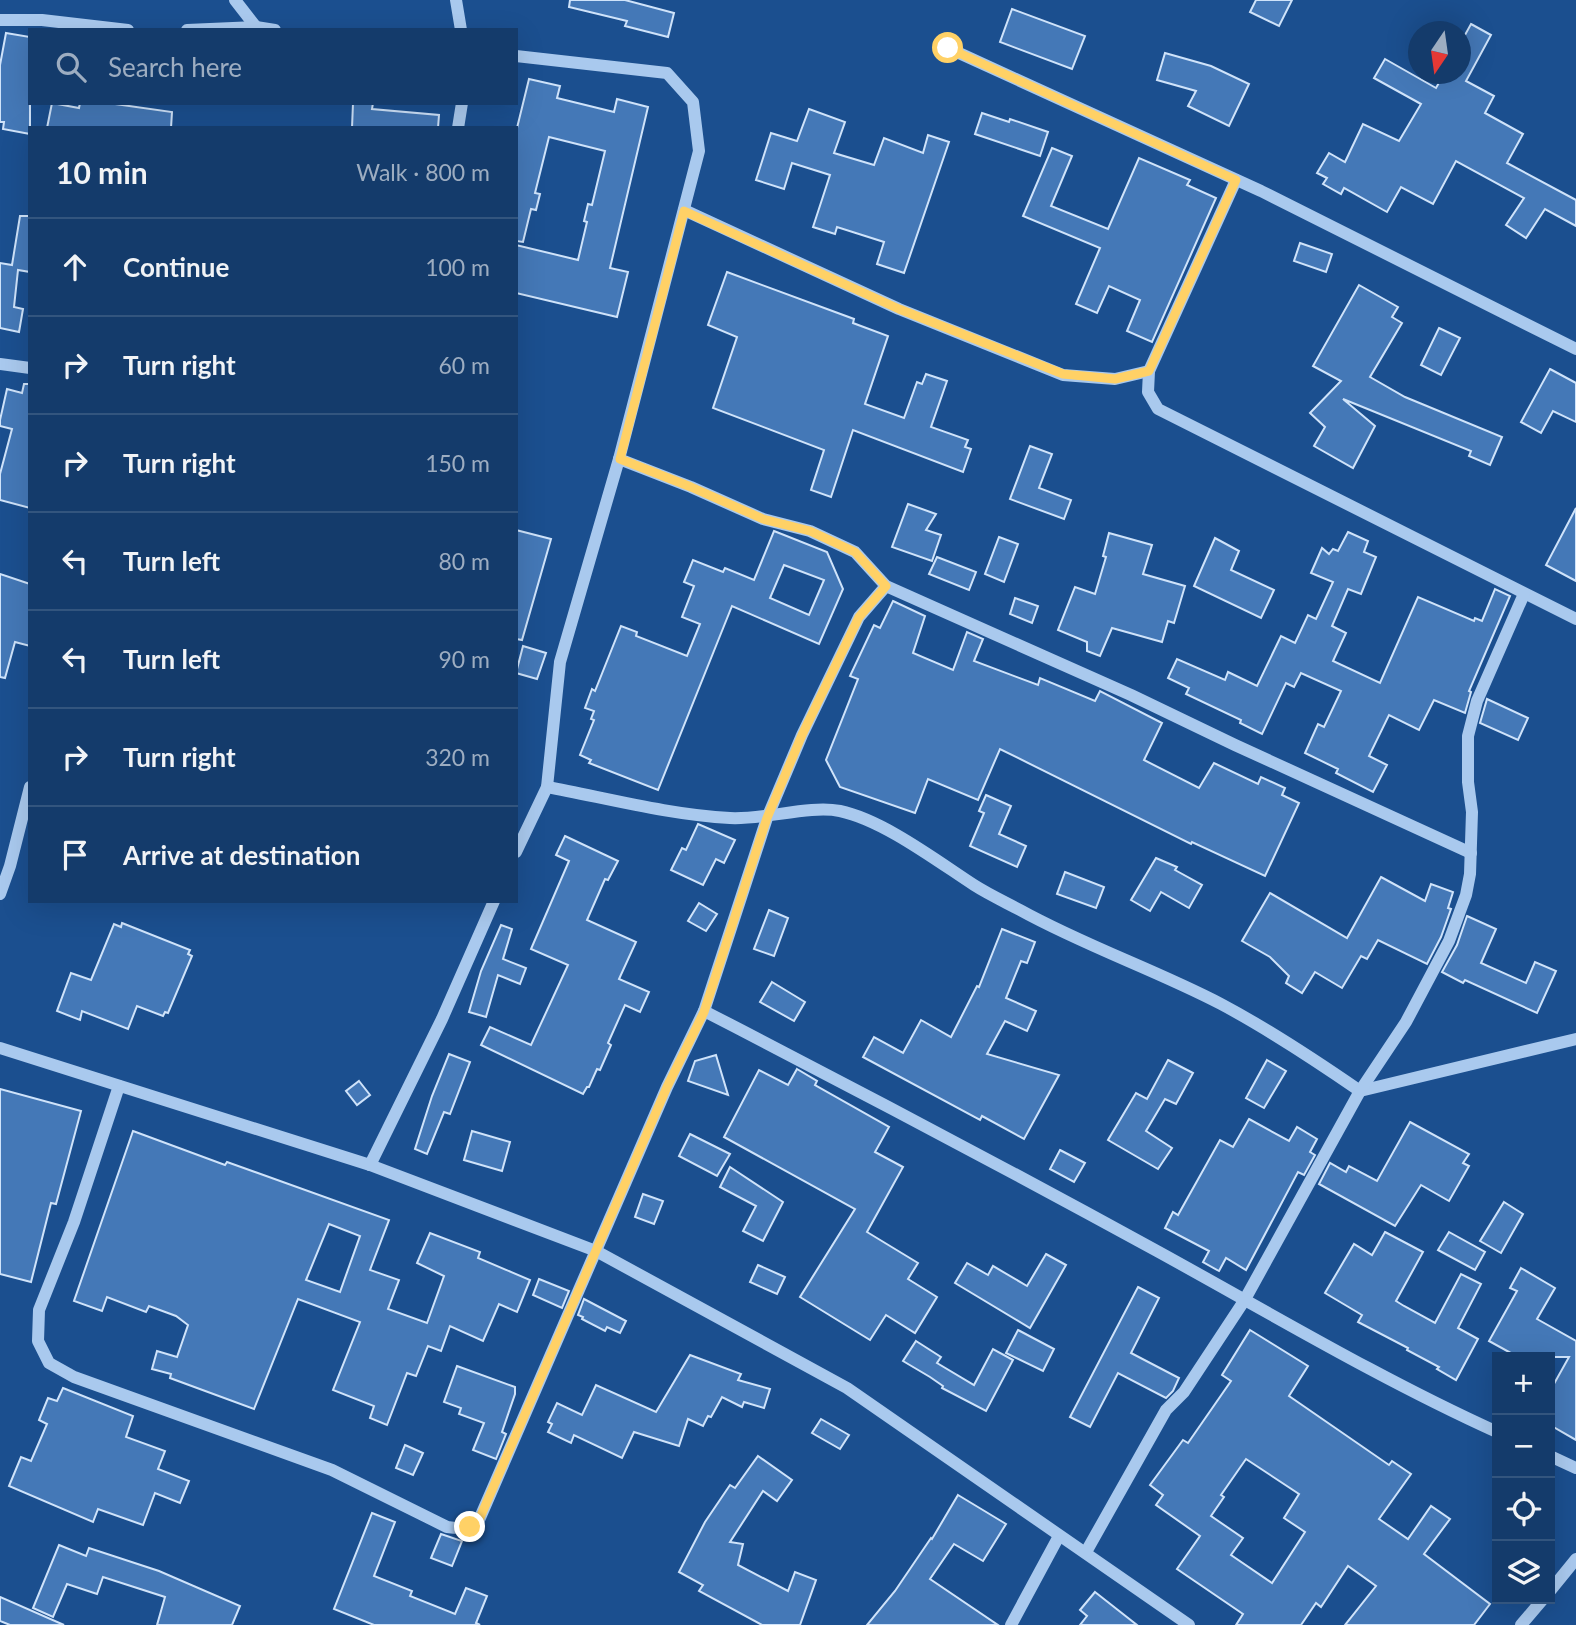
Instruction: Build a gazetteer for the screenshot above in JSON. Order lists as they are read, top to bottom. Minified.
{"north":"bottom","page":{"search":"Search here","heading":["10 min","Walk · 800 m"],"list":[["Continue","100 m"],["Turn right","60 m"],["Turn right","150 m"],["Turn left","80 m"],["Turn left","90 m"],["Turn right","320 m"],"Arrive at destination"],"map_buttons":["+","−"]}}
